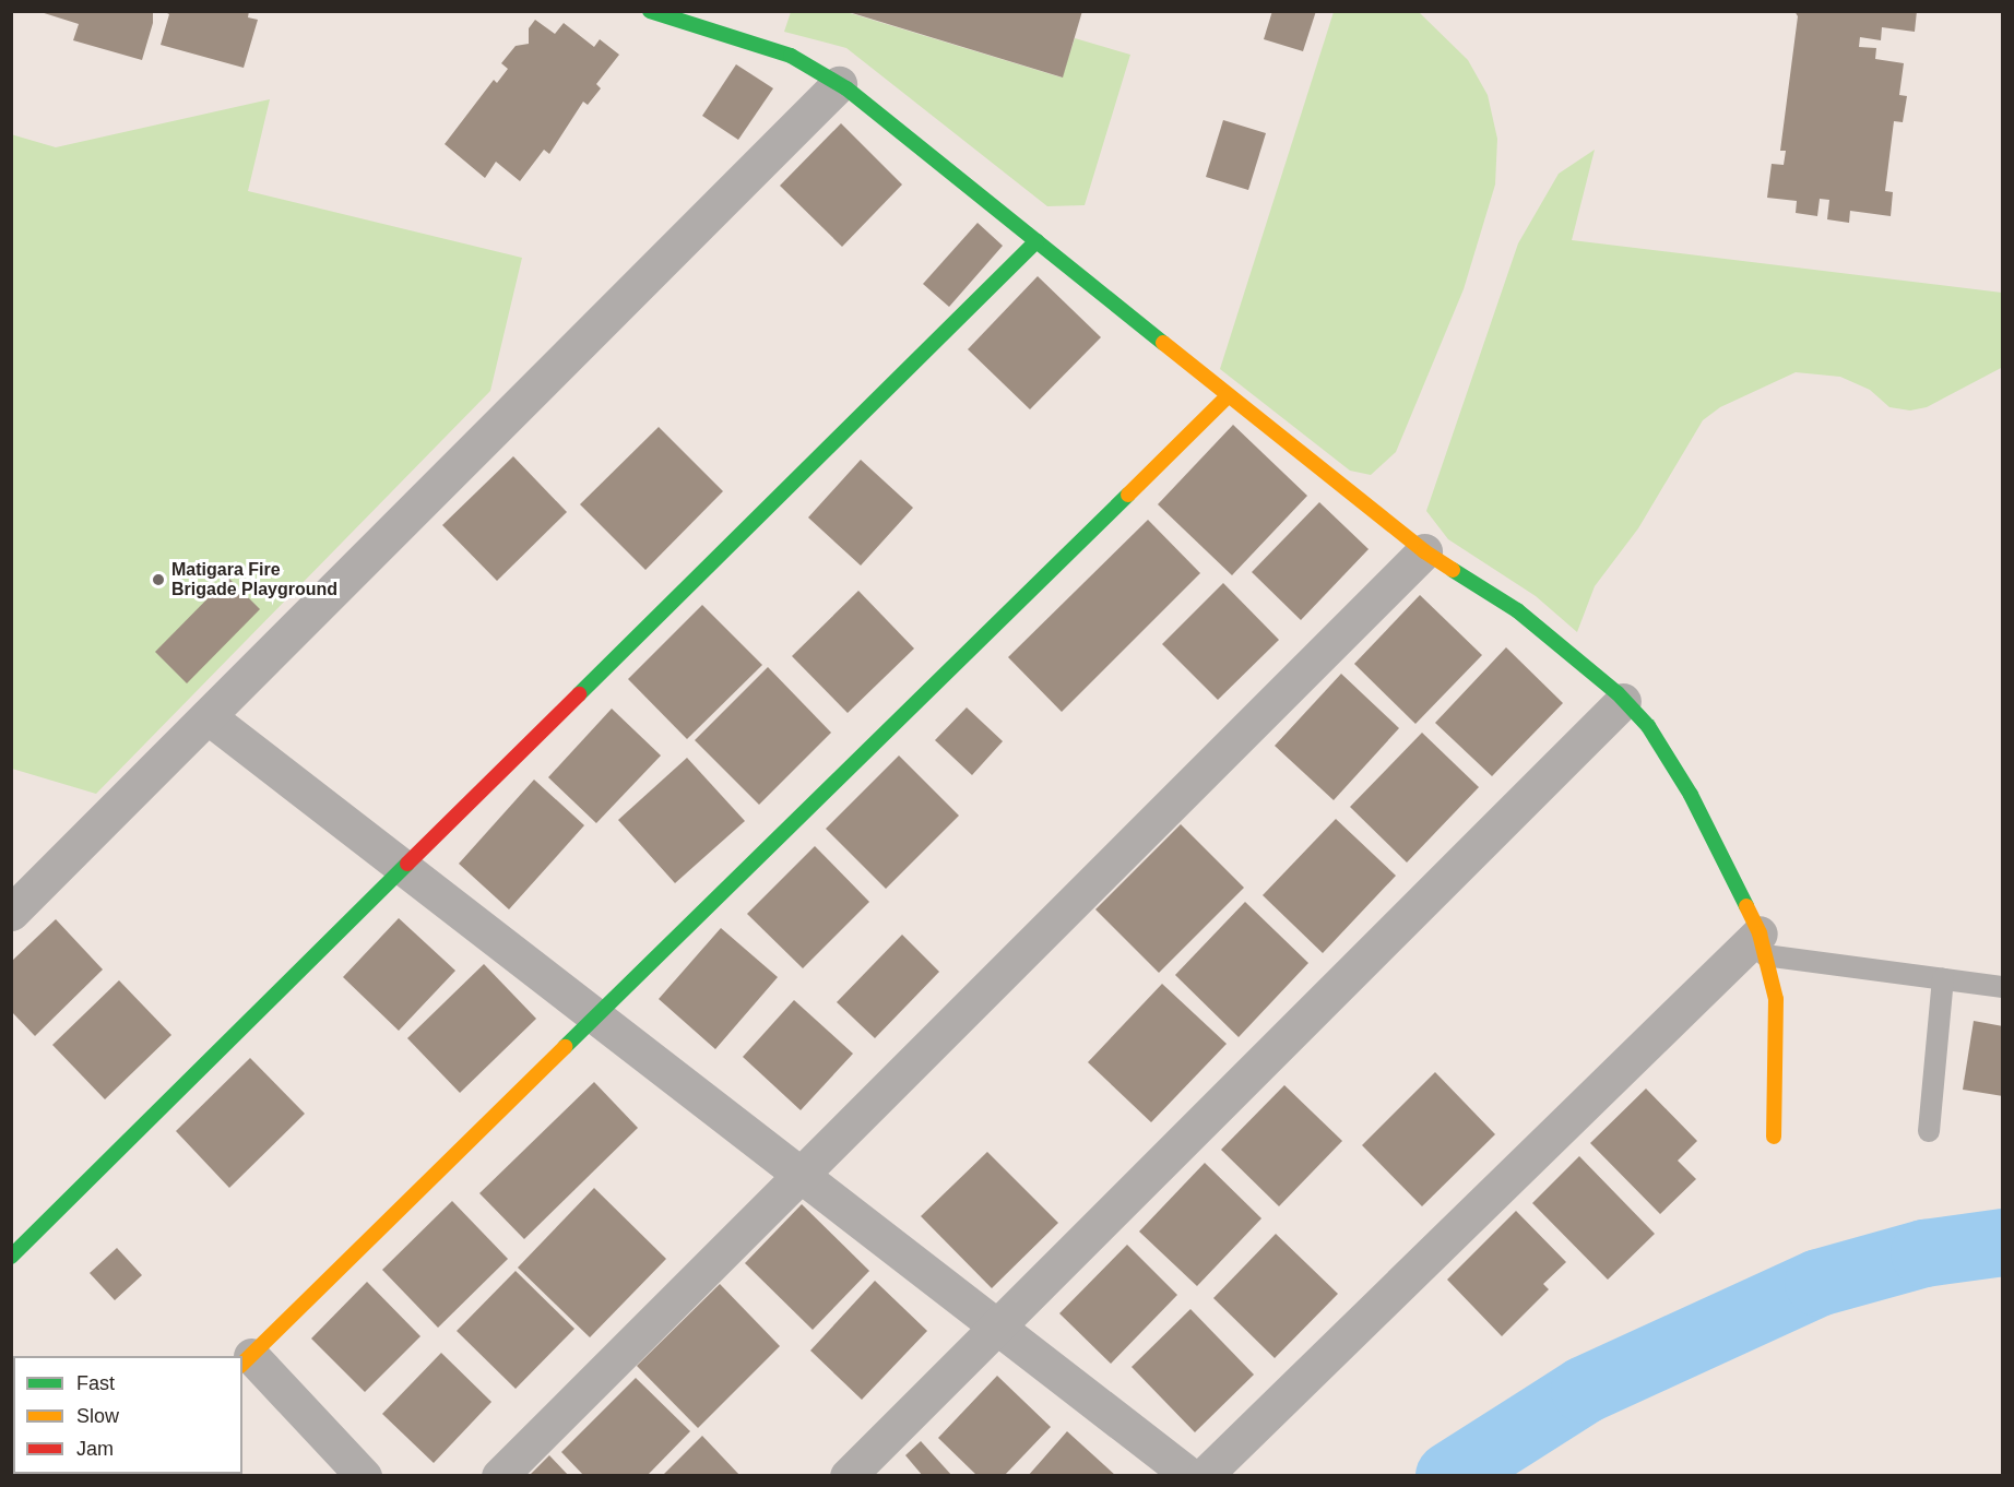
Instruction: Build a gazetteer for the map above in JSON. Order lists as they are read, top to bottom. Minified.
{"places":["Matigara Fire Brigade Playground"],"legend":["Fast","Slow","Jam"]}
